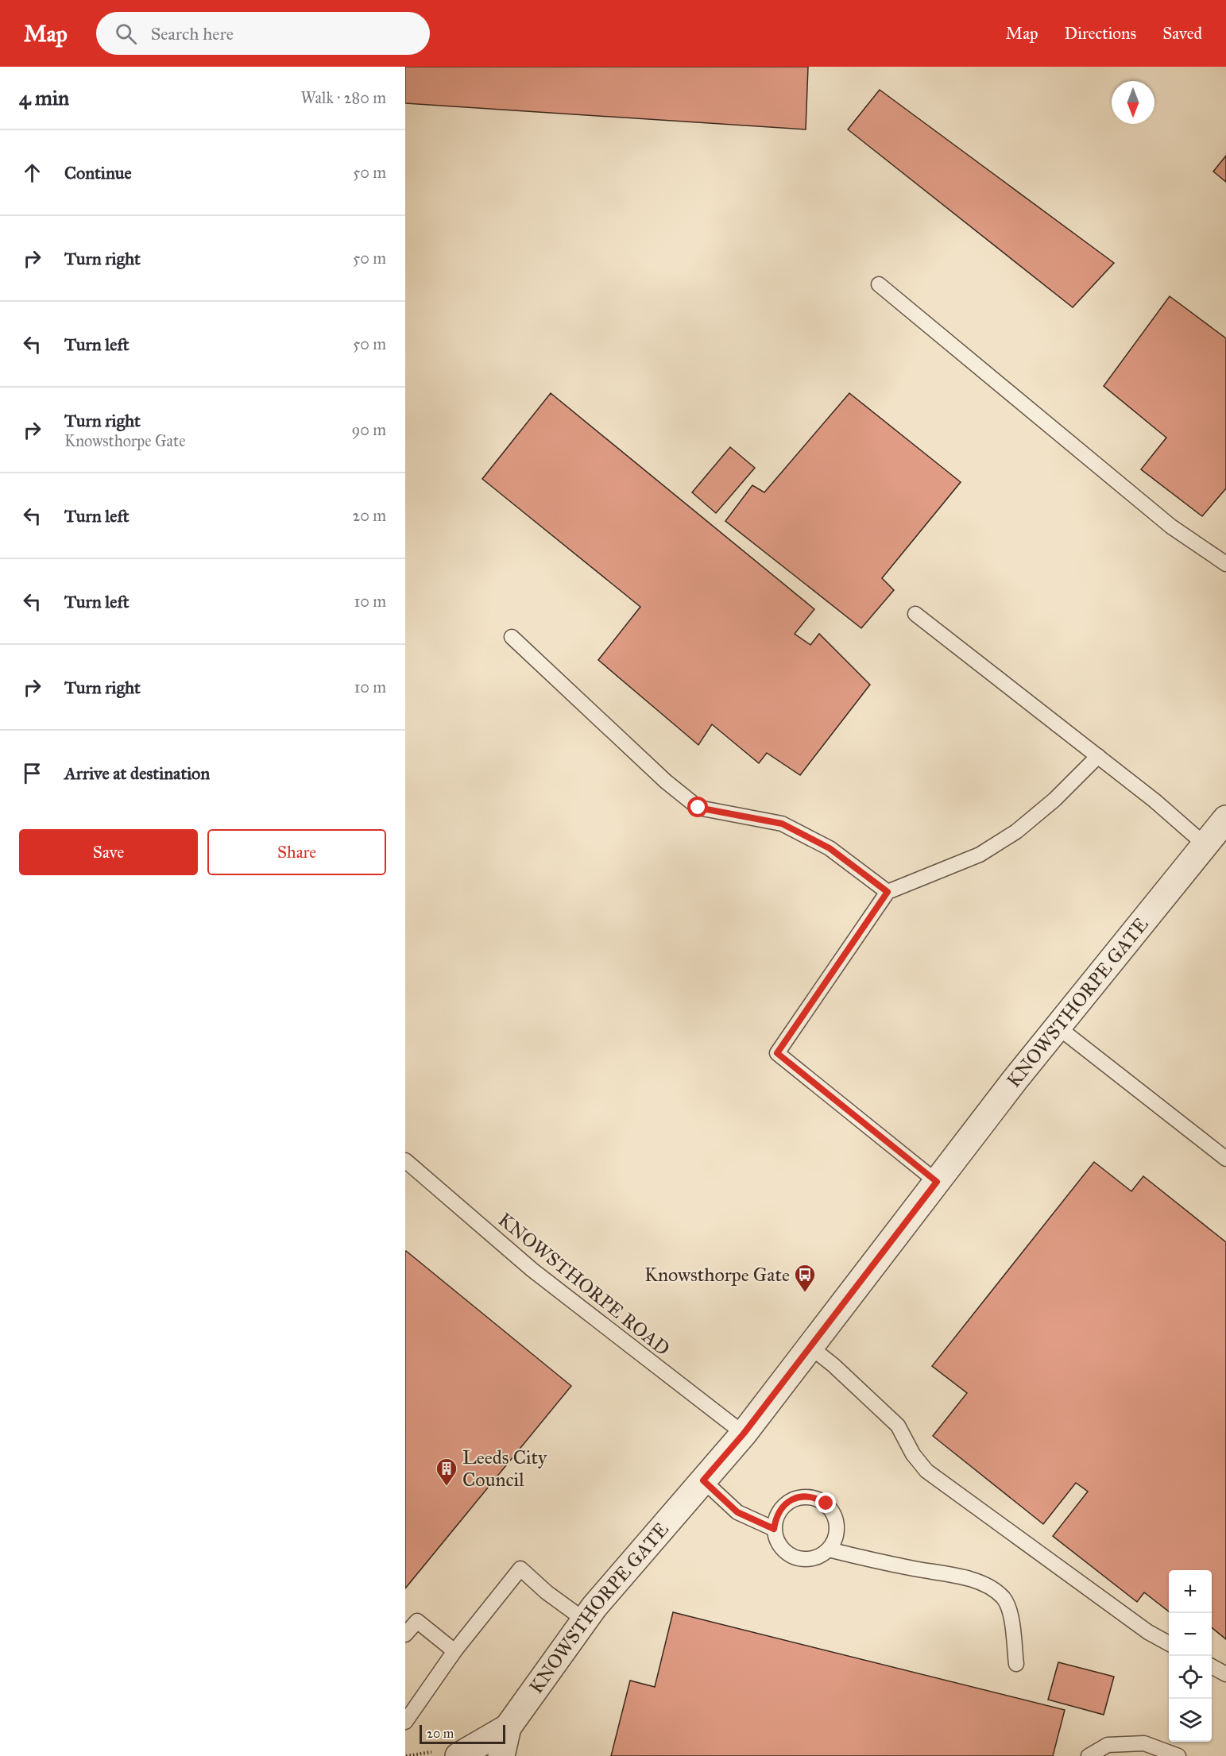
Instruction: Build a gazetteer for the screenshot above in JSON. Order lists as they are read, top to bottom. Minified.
{"streets":{"street":["KNOWSTHORPE GATE"],"lane":["KNOWSTHORPE ROAD"]},"crossings":[["KNOWSTHORPE GATE","KNOWSTHORPE ROAD"]],"places":{"bus stop":["Knowsthorpe Gate"],"building":["Leeds City Council"]},"scale_bar":"20 m","north":"bottom","page":{"header":"Map","search":"Search here","nav":["Map","Directions","Saved"],"heading":["4 min","Walk · 280 m"],"list":[["Continue","50 m"],["Turn right","50 m"],["Turn left","50 m"],["Turn right","Knowsthorpe Gate","90 m"],["Turn left","20 m"],["Turn left","10 m"],["Turn right","10 m"],"Arrive at destination"],"buttons":["Save","Share"],"map_buttons":["+","−"],"scale":"20 m"}}
